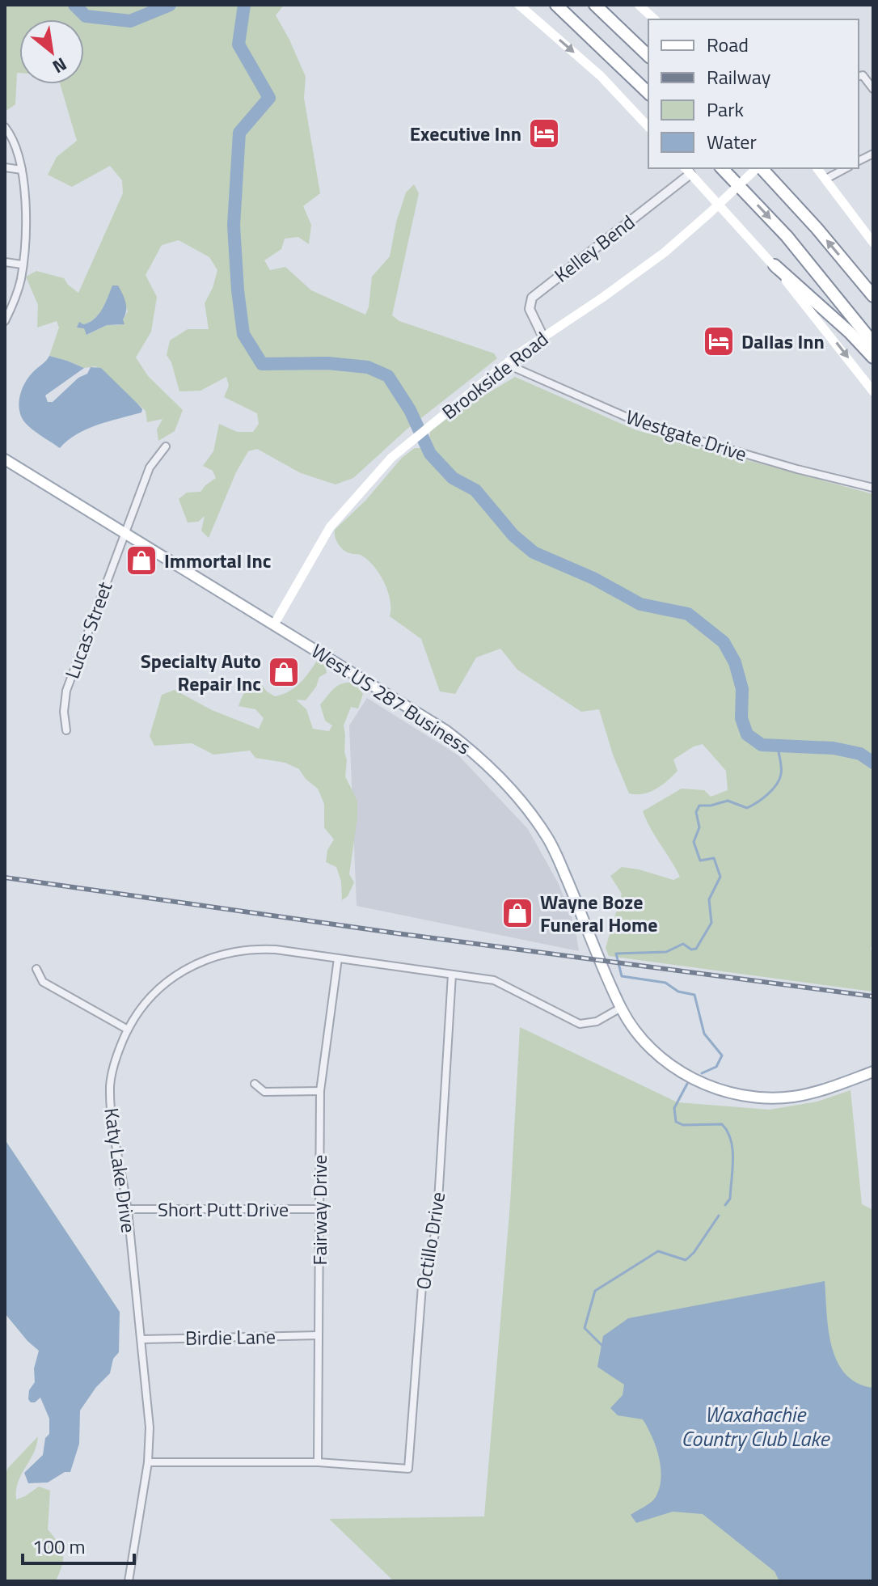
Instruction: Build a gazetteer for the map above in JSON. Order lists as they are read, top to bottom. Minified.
{"streets":{"main road":["Brookside Road","West US 287 Business"],"street":["Kelley Bend","Westgate Drive","Lucas Street","Katy Lake Drive","Short Putt Drive","Fairway Drive","Octillo Drive","Birdie Lane"]},"crossings":[["Kelley Bend","Brookside Road"],["Brookside Road","Westgate Drive"],["Brookside Road","West US 287 Business"],["Lucas Street","West US 287 Business"],["West US 287 Business","Katy Lake Drive"],["Katy Lake Drive","Short Putt Drive"],["Katy Lake Drive","Fairway Drive"],["Katy Lake Drive","Octillo Drive"],["Katy Lake Drive","Birdie Lane"],["Short Putt Drive","Fairway Drive"],["Fairway Drive","Octillo Drive"],["Fairway Drive","Birdie Lane"]],"water":["Waxahachie Country Club Lake"],"places":{"hotel":["Executive Inn","Dallas Inn"],"shop":["Immortal Inc","Specialty Auto Repair Inc","Wayne Boze Funeral Home"]},"legend":["Road","Railway","Park","Water"],"scale_bar":"100 m","north":"bottom right"}
